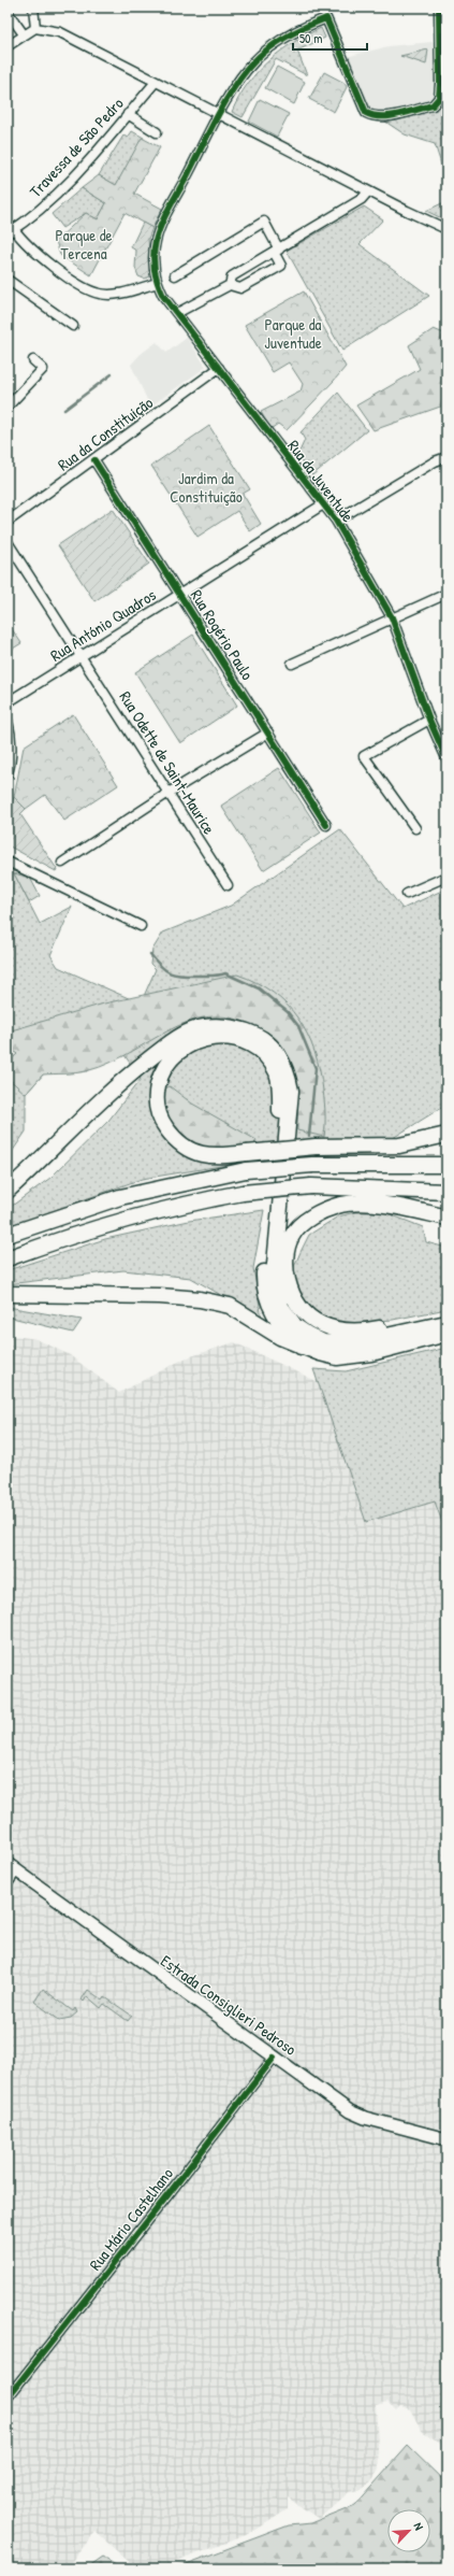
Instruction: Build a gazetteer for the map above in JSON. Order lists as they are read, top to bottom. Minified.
{"streets":{"main road":["Estrada Consiglieri Pedroso"],"street":["Travessa de São Pedro","Rua da Constituição","Rua da Juventude","Rua António Quadros","Rua Rogério Paulo","Rua Odette de Saint-Maurice","Rua Mário Castelhano"]},"crossings":[["Rua da Constituição","Rua da Juventude"],["Rua da Constituição","Rua Rogério Paulo"],["Rua da Juventude","Rua António Quadros"],["Rua António Quadros","Rua Rogério Paulo"],["Rua António Quadros","Rua Odette de Saint-Maurice"],["Estrada Consiglieri Pedroso","Rua Mário Castelhano"]],"parks":["Parque de Tercena","Parque da Juventude","Jardim da Constituição"],"scale_bar":"50 m","north":"top right"}
